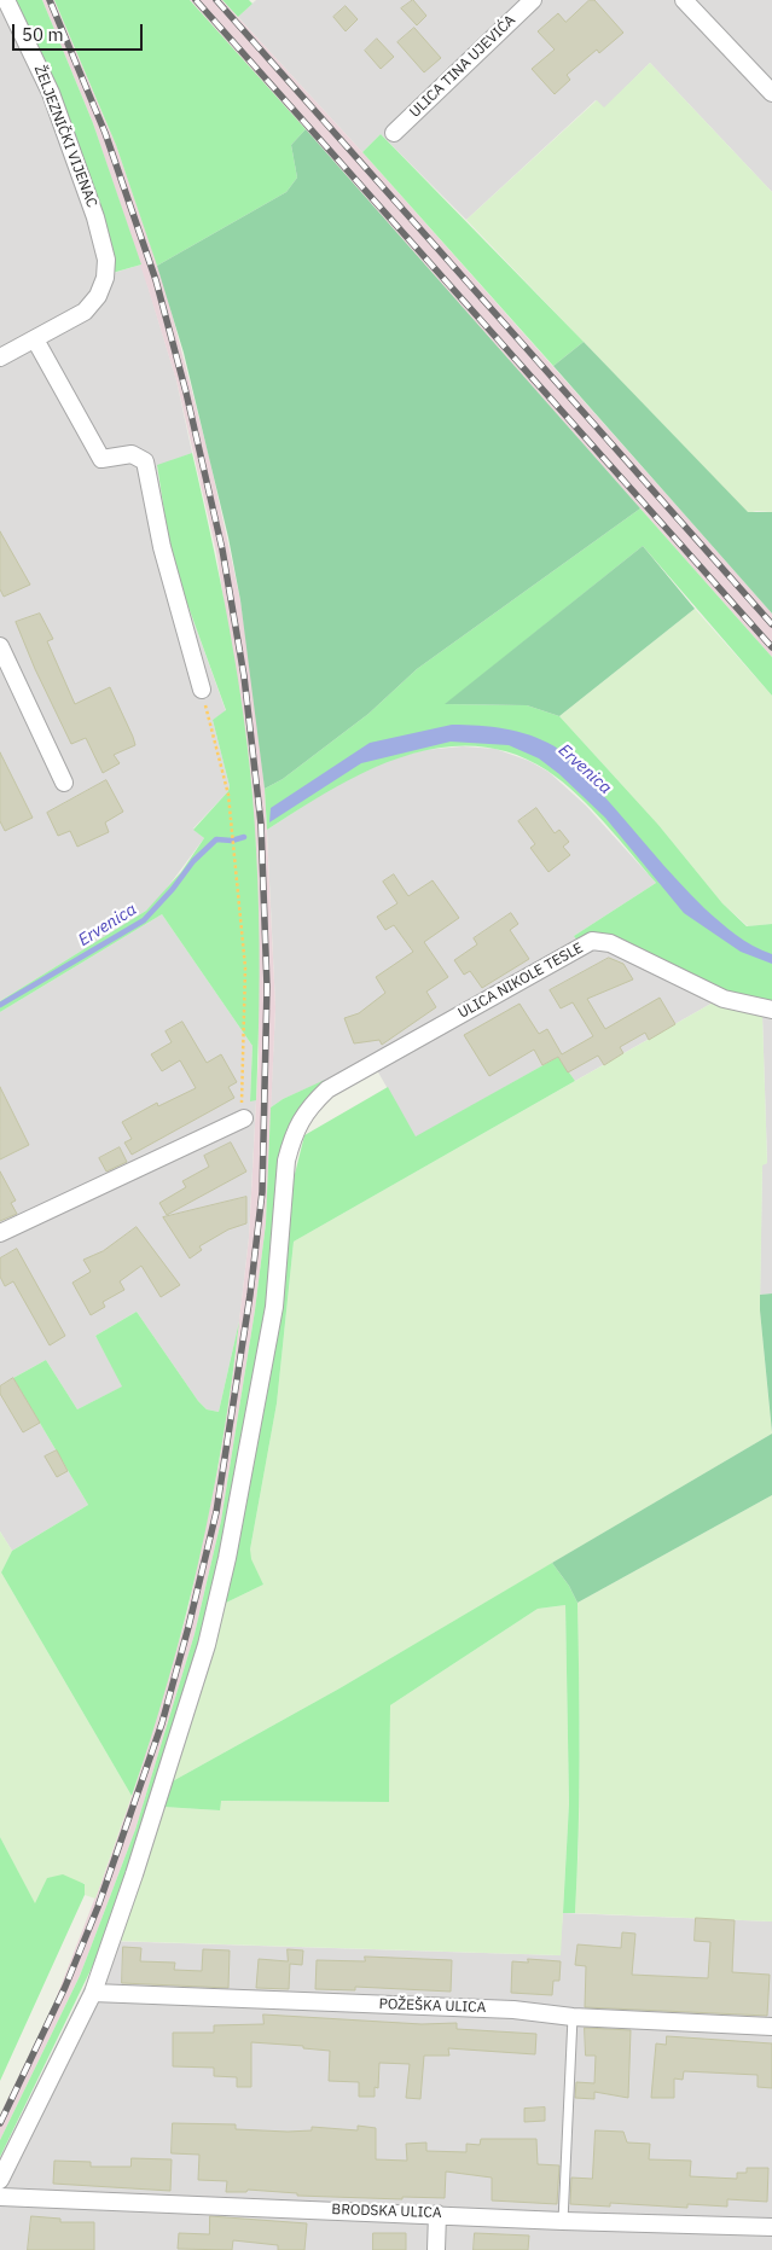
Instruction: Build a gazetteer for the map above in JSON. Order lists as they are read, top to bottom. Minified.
{"streets":{"street":["ULICA TINA UJEVIĆA","ŽELJEZNIČKI VIJENAC","ULICA NIKOLE TESLE","POŽEŠKA ULICA","BRODSKA ULICA"]},"crossings":[["ULICA NIKOLE TESLE","POŽEŠKA ULICA"]],"water":["Ervenica"],"scale_bar":"50 m"}
